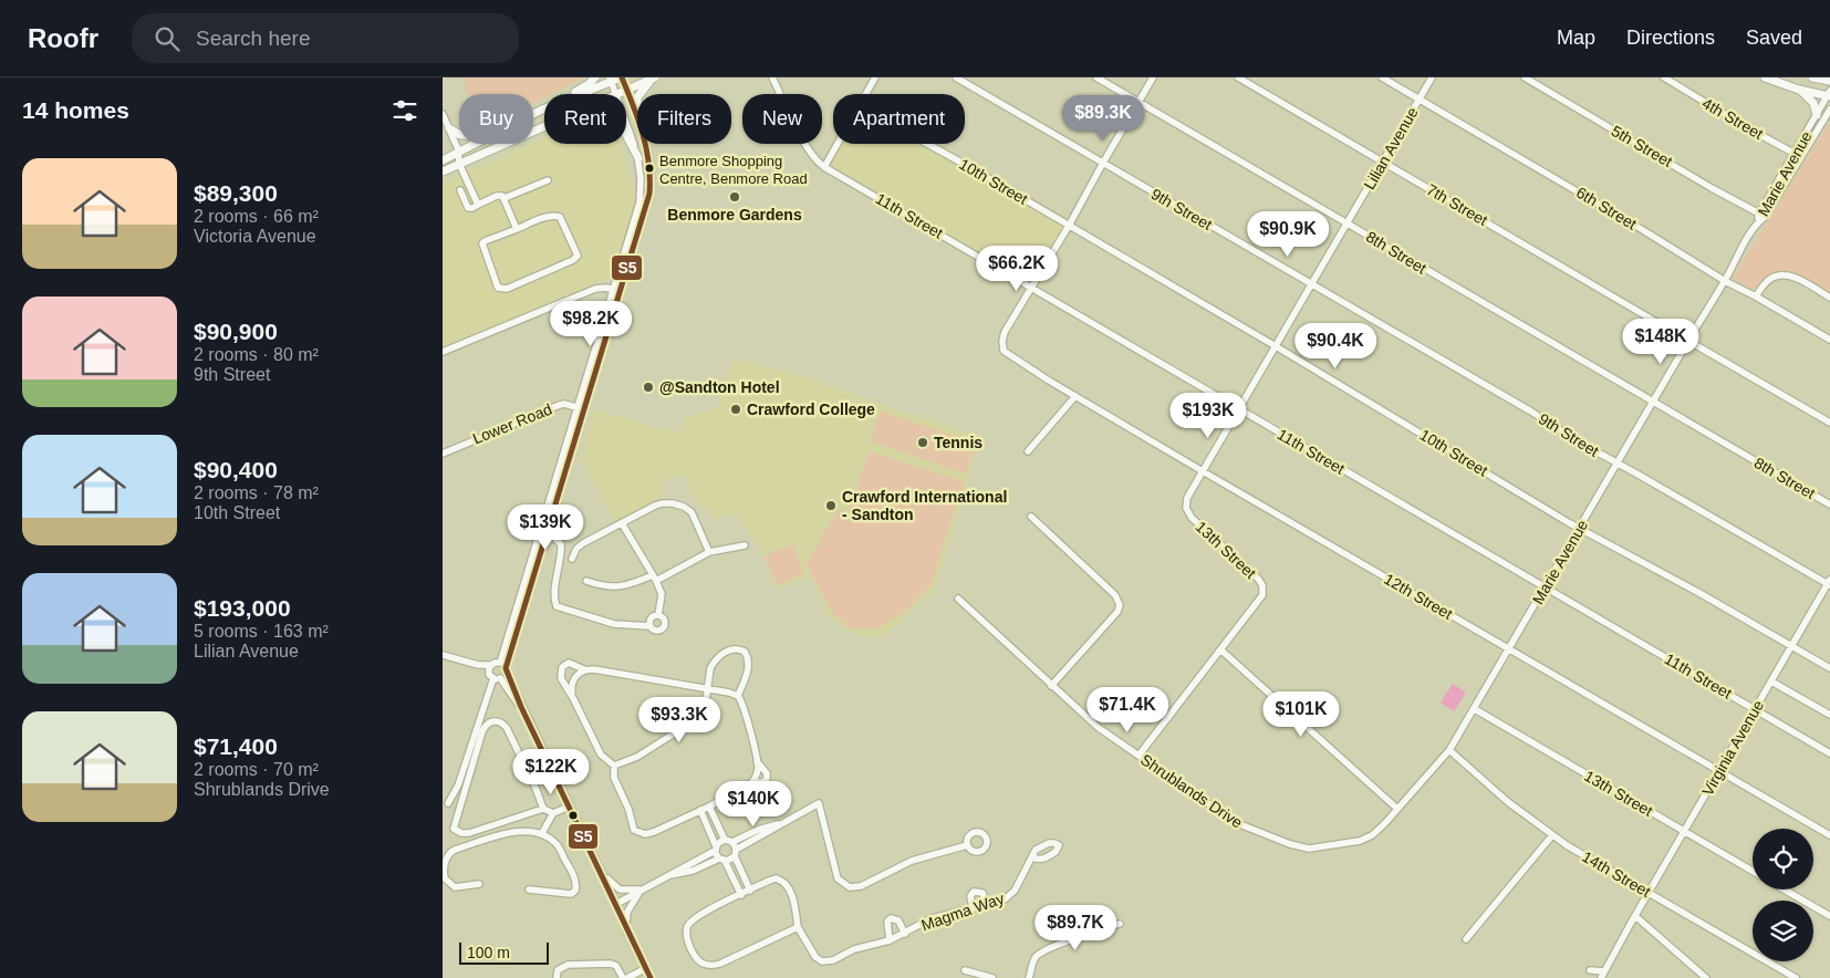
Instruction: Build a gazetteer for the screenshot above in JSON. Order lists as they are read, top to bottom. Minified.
{"streets":{"street":["4th Street","5th Street","Lilian Avenue","Marie Avenue","10th Street","7th Street","6th Street","9th Street","11th Street","8th Street","Lower Road","13th Street","12th Street","Virginia Avenue","Shrublands Drive","14th Street","Magma Way"]},"crossings":[["4th Street","Marie Avenue"],["5th Street","Marie Avenue"],["Lilian Avenue","10th Street"],["Lilian Avenue","7th Street"],["Lilian Avenue","6th Street"],["Lilian Avenue","9th Street"],["Lilian Avenue","11th Street"],["Lilian Avenue","8th Street"],["Lilian Avenue","13th Street"],["Lilian Avenue","12th Street"],["Marie Avenue","10th Street"],["Marie Avenue","6th Street"],["Marie Avenue","9th Street"],["Marie Avenue","11th Street"],["Marie Avenue","8th Street"],["Marie Avenue","13th Street"],["Marie Avenue","12th Street"],["Marie Avenue","Shrublands Drive"],["Marie Avenue","14th Street"],["10th Street","Virginia Avenue"],["9th Street","Virginia Avenue"],["11th Street","12th Street"],["11th Street","Virginia Avenue"],["13th Street","Virginia Avenue"],["12th Street","Virginia Avenue"],["Virginia Avenue","14th Street"]],"places":["Benmore Shopping Centre, Benmore Road","Benmore Gardens","@Sandton Hotel","Crawford College","Tennis","Crawford International - Sandton"],"lines":["transit line S5"],"scale_bar":"100 m","page":{"header":"Roofr","search":"Search here","nav":["Map","Directions","Saved"],"heading":"14 homes","chip":["Buy","Rent","Filters","New","Apartment"],"price":["$89.3K","$90.9K","$66.2K","$98.2K","$148K","$90.4K","$193K","$139K","$71.4K","$101K","$93.3K","$122K","$140K","$89.7K"],"list":[{"name":"$89,300","note":"2 rooms · 66 m² · Victoria Avenue"},{"name":"$90,900","note":"2 rooms · 80 m² · 9th Street"},{"name":"$90,400","note":"2 rooms · 78 m² · 10th Street"},{"name":"$193,000","note":"5 rooms · 163 m² · Lilian Avenue"},{"name":"$71,400","note":"2 rooms · 70 m² · Shrublands Drive"}],"scale":"100 m"}}
